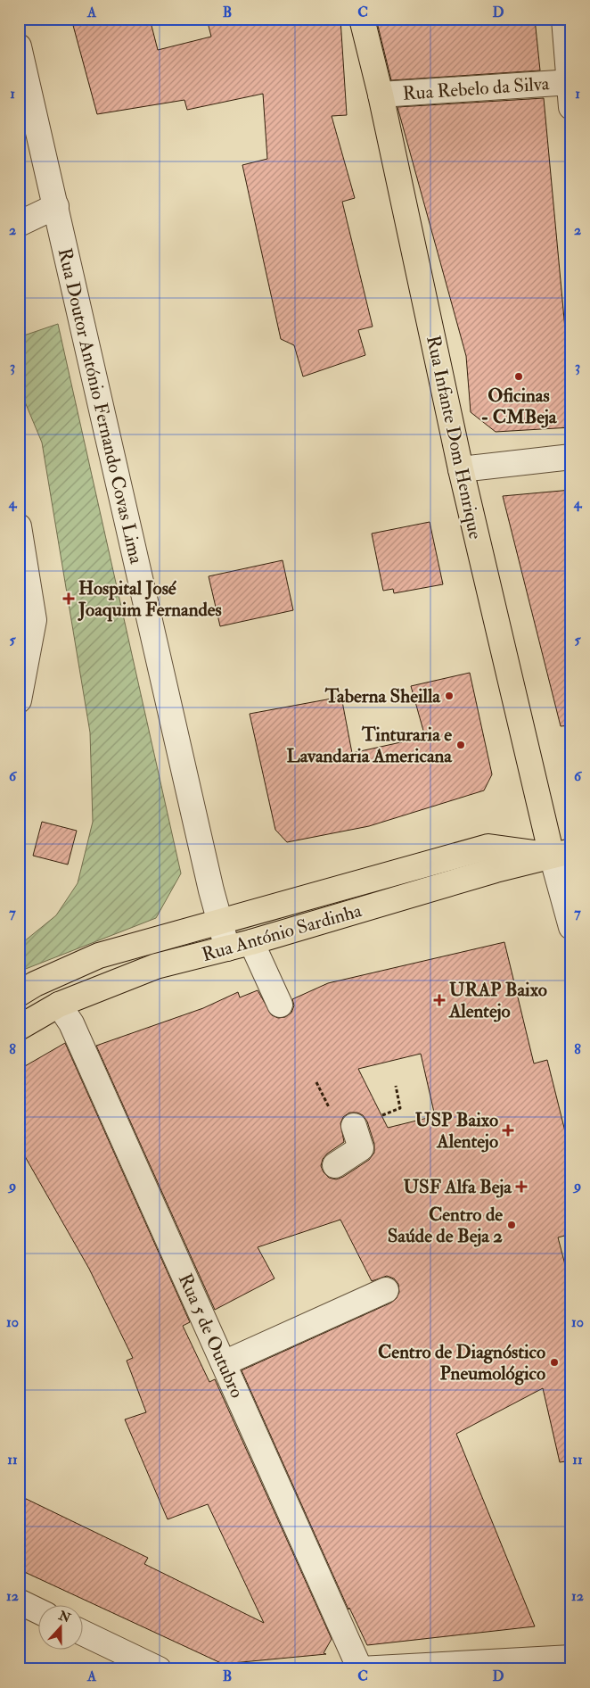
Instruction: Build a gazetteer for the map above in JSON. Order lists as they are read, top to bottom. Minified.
{"streets":{"main road":["Rua Infante Dom Henrique","Rua António Sardinha"],"street":["Rua Rebelo da Silva","Rua Doutor António Fernando Covas Lima","Rua 5 de Outubro"]},"crossings":[["Rua Rebelo da Silva","Rua Infante Dom Henrique"],["Rua Doutor António Fernando Covas Lima","Rua António Sardinha"],["Rua Infante Dom Henrique","Rua António Sardinha"],["Rua António Sardinha","Rua 5 de Outubro"]],"places":{"other":["Oficinas - CMBeja","Taberna Sheilla","Tinturaria e Lavandaria Americana","Centro de Saúde de Beja 2","Centro de Diagnóstico Pneumológico"],"health":["Hospital José Joaquim Fernandes","URAP Baixo Alentejo","USP Baixo Alentejo","USF Alfa Beja"]},"north":"top","grid":{"columns":["A","B","C","D"],"rows":["1","2","3","4","5","6","7","8","9","10","11","12"]}}
